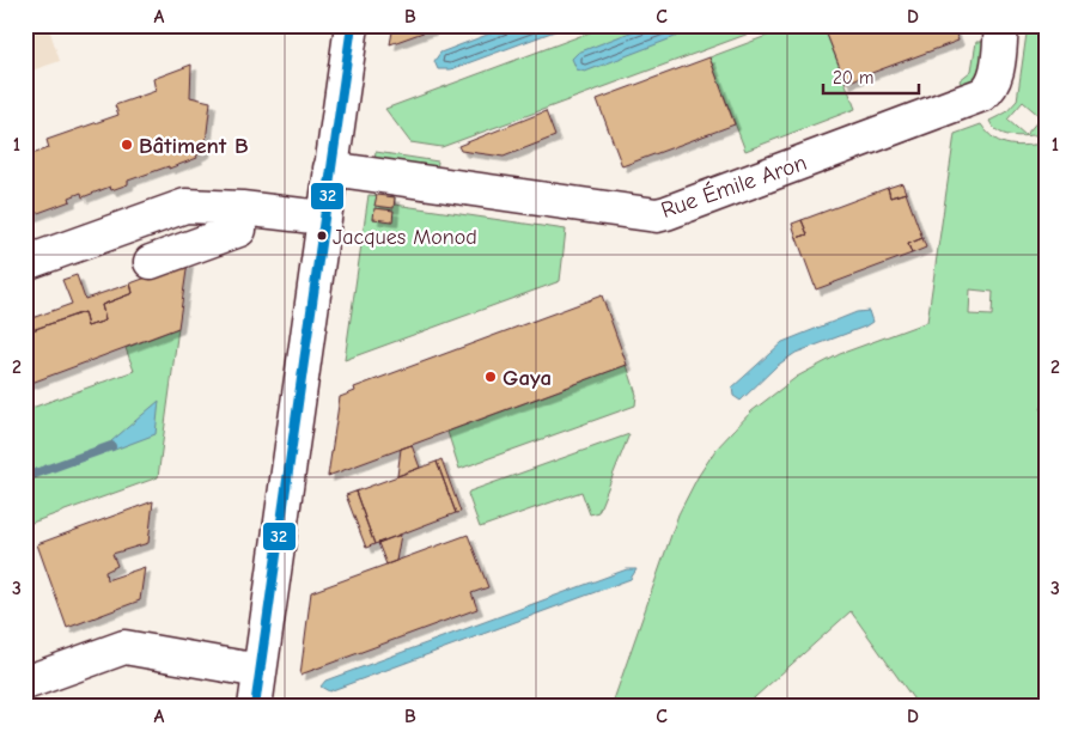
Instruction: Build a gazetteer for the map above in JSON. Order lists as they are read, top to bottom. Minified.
{"streets":{"street":["Rue Émile Aron"]},"places":["Bâtiment B","Jacques Monod","Gaya"],"lines":["transit line 32"],"scale_bar":"20 m","grid":{"columns":["A","B","C","D"],"rows":["1","2","3"]}}
